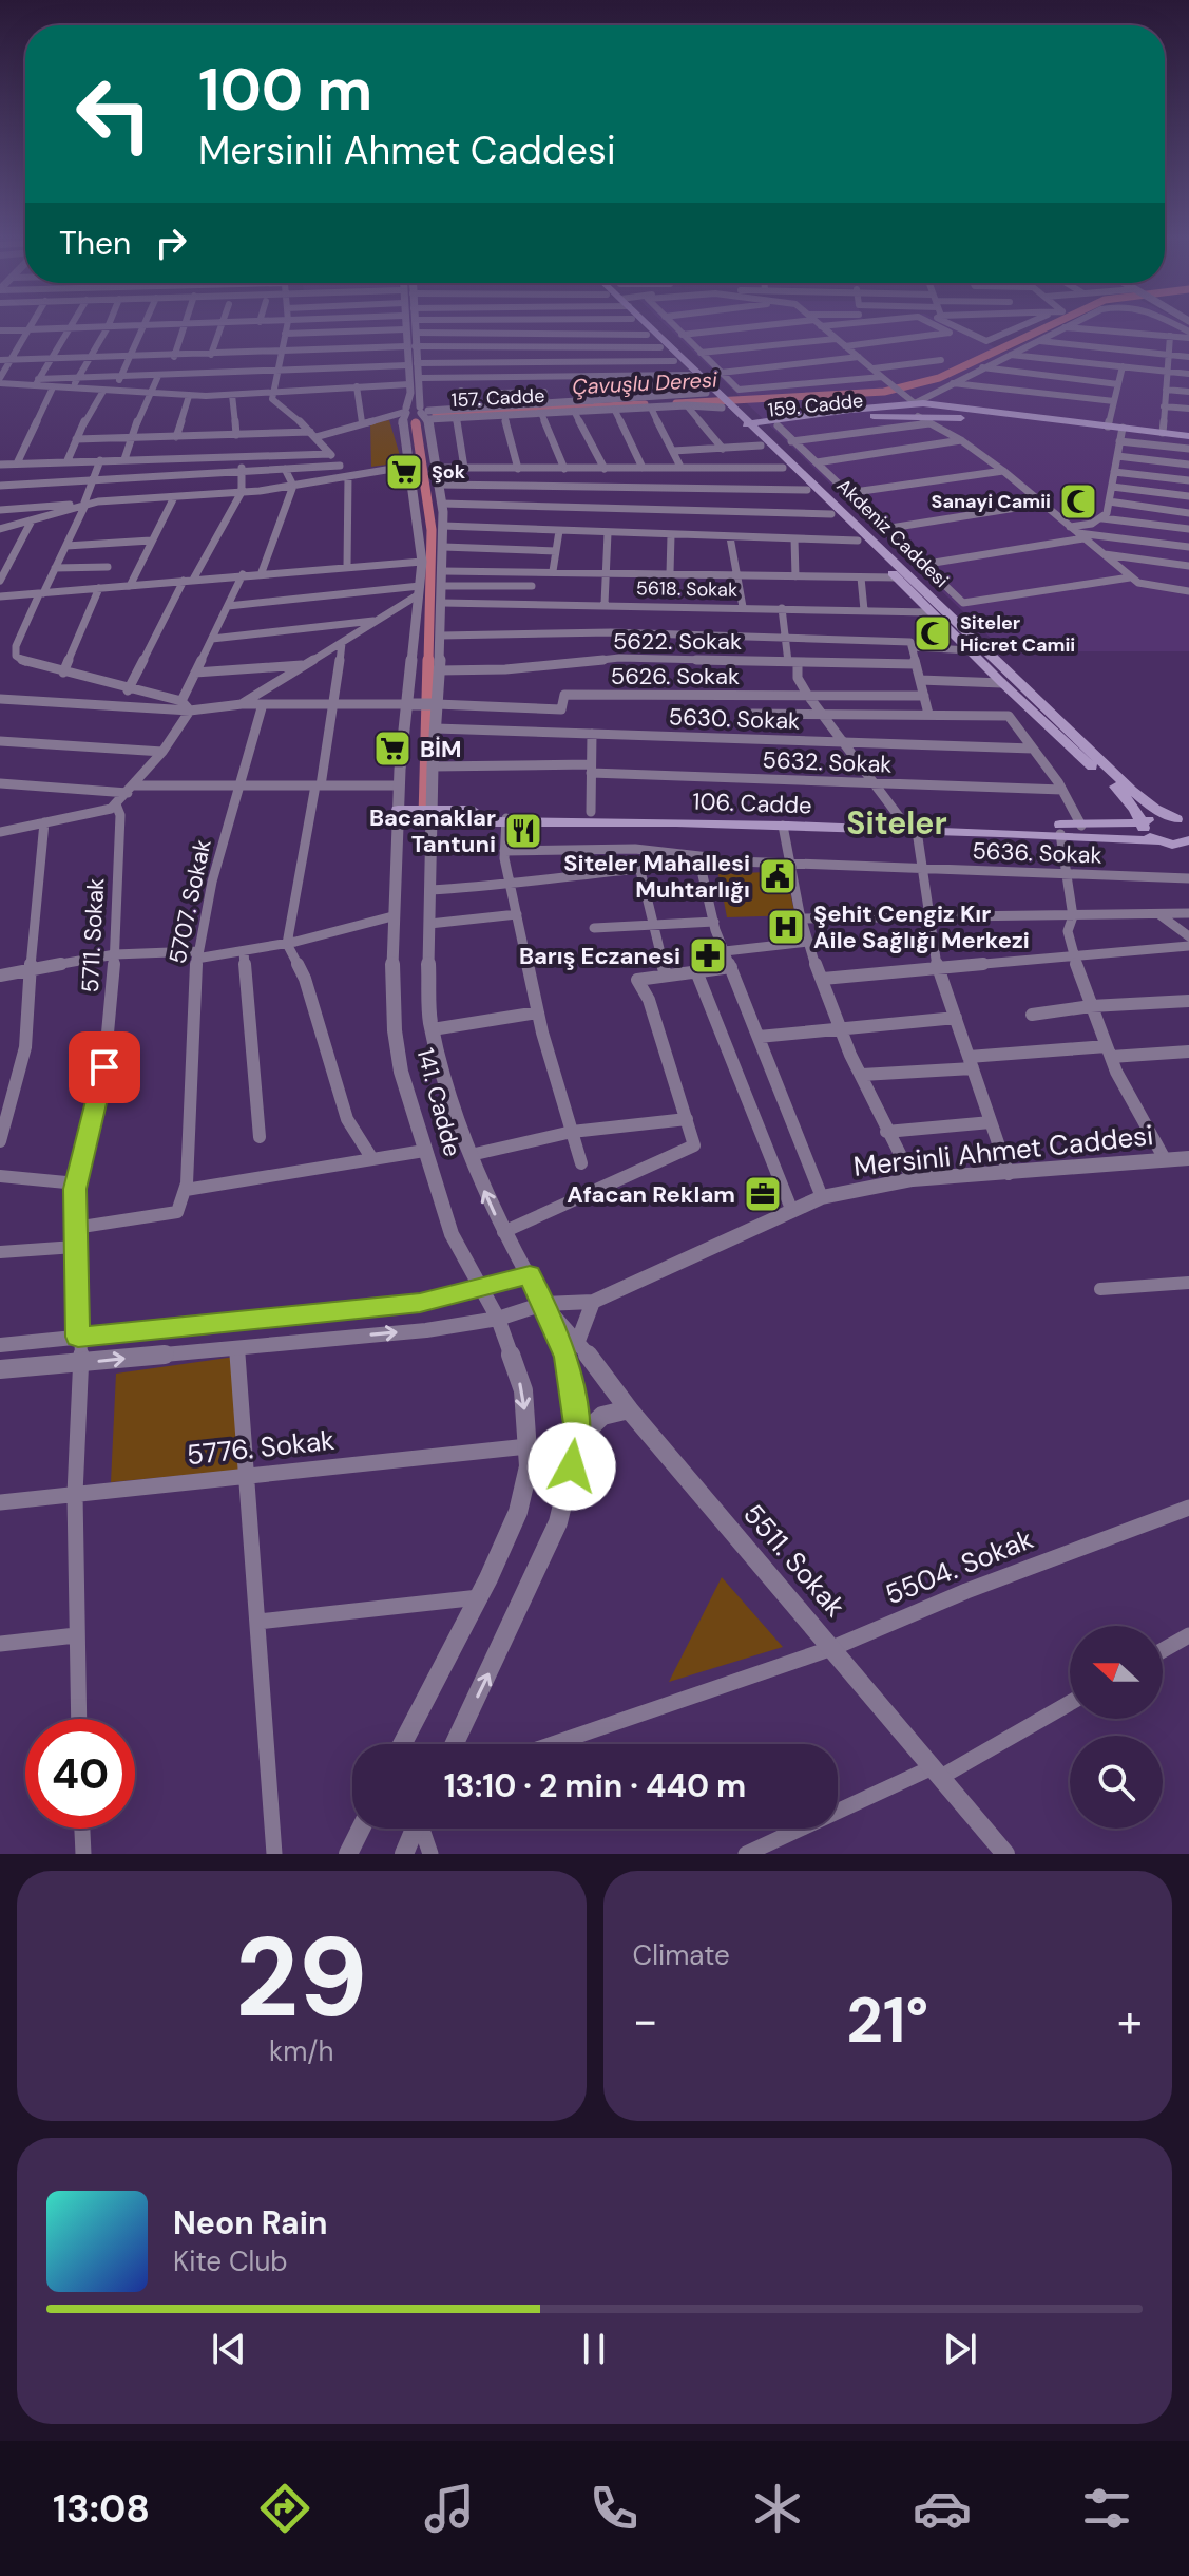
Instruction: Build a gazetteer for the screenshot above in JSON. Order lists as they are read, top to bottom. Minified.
{"streets":{"main road":["159. Cadde","Akdeniz Caddesi","106. Cadde"],"street":["157. Cadde","5618. Sokak","5622. Sokak","5626. Sokak","5630. Sokak","5632. Sokak","5636. Sokak","5707. Sokak","5711. Sokak","141. Cadde","Mersinli Ahmet Caddesi","5776. Sokak","5511. Sokak","5504. Sokak"]},"crossings":[["157. Cadde","Akdeniz Caddesi"],["157. Cadde","141. Cadde"],["159. Cadde","Akdeniz Caddesi"],["Akdeniz Caddesi","5618. Sokak"],["Akdeniz Caddesi","106. Cadde"],["5618. Sokak","141. Cadde"],["5622. Sokak","141. Cadde"],["5626. Sokak","141. Cadde"],["5630. Sokak","141. Cadde"],["5632. Sokak","141. Cadde"],["106. Cadde","141. Cadde"],["5636. Sokak","141. Cadde"],["5707. Sokak","5711. Sokak"],["5711. Sokak","5776. Sokak"],["141. Cadde","Mersinli Ahmet Caddesi"],["141. Cadde","5776. Sokak"],["141. Cadde","5511. Sokak"],["Mersinli Ahmet Caddesi","5511. Sokak"],["5511. Sokak","5504. Sokak"]],"districts":["Siteler"],"water":["Çavuşlu Deresi"],"places":{"supermarket":["Şok","BİM"],"mosque":["Sanayi Camii","Siteler Hicret Camii"],"restaurant":["Bacanaklar Tantuni"],"public building":["Siteler Mahallesi Muhtarlığı"],"hospital":["Şehit Cengiz Kır Aile Sağlığı Merkezi"],"pharmacy":["Barış Eczanesi"],"office":["Afacan Reklam"]},"north":"left","page":{"turn":["100 m","Mersinli Ahmet Caddesi"],"then":"Then","limit":"40","trip":"13:10 · 2 min · 440 m","tile":[["29","km/h"],"Climate"],"heat":["−","21°","+"],"song":["Neon Rain","Kite Club"],"tabs":"13:08"}}
